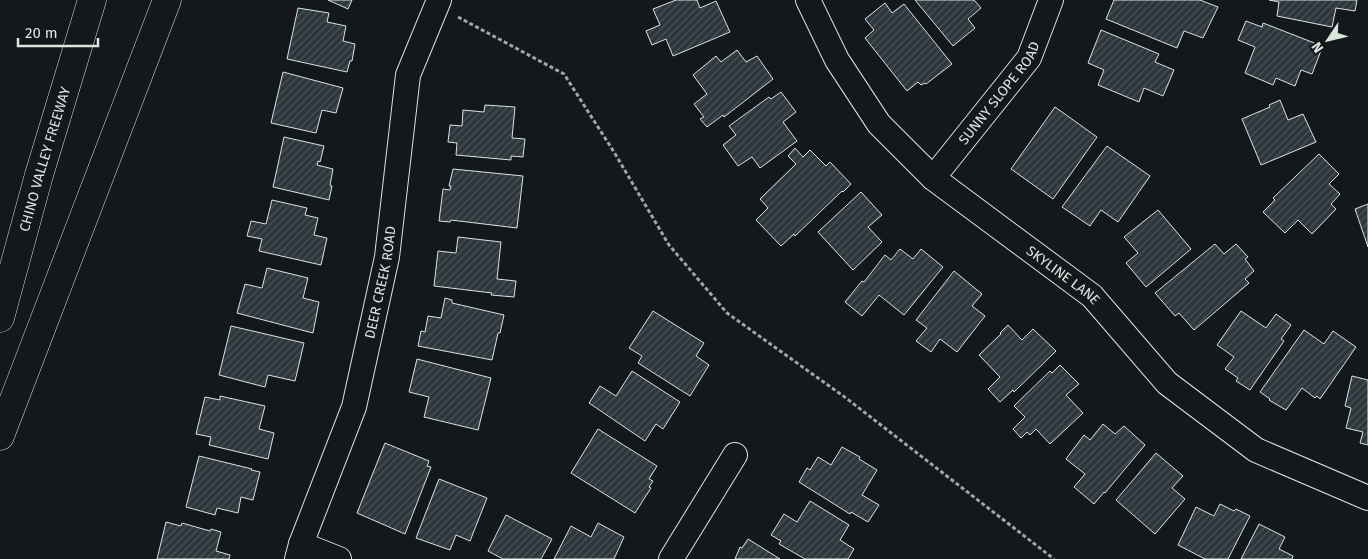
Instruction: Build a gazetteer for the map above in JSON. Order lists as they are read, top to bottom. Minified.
{"streets":{"highway":["CHINO VALLEY FREEWAY"],"street":["SUNNY SLOPE ROAD","SKYLINE LANE","DEER CREEK ROAD"]},"crossings":[["SUNNY SLOPE ROAD","SKYLINE LANE"]],"scale_bar":"20 m","north":"bottom left"}
